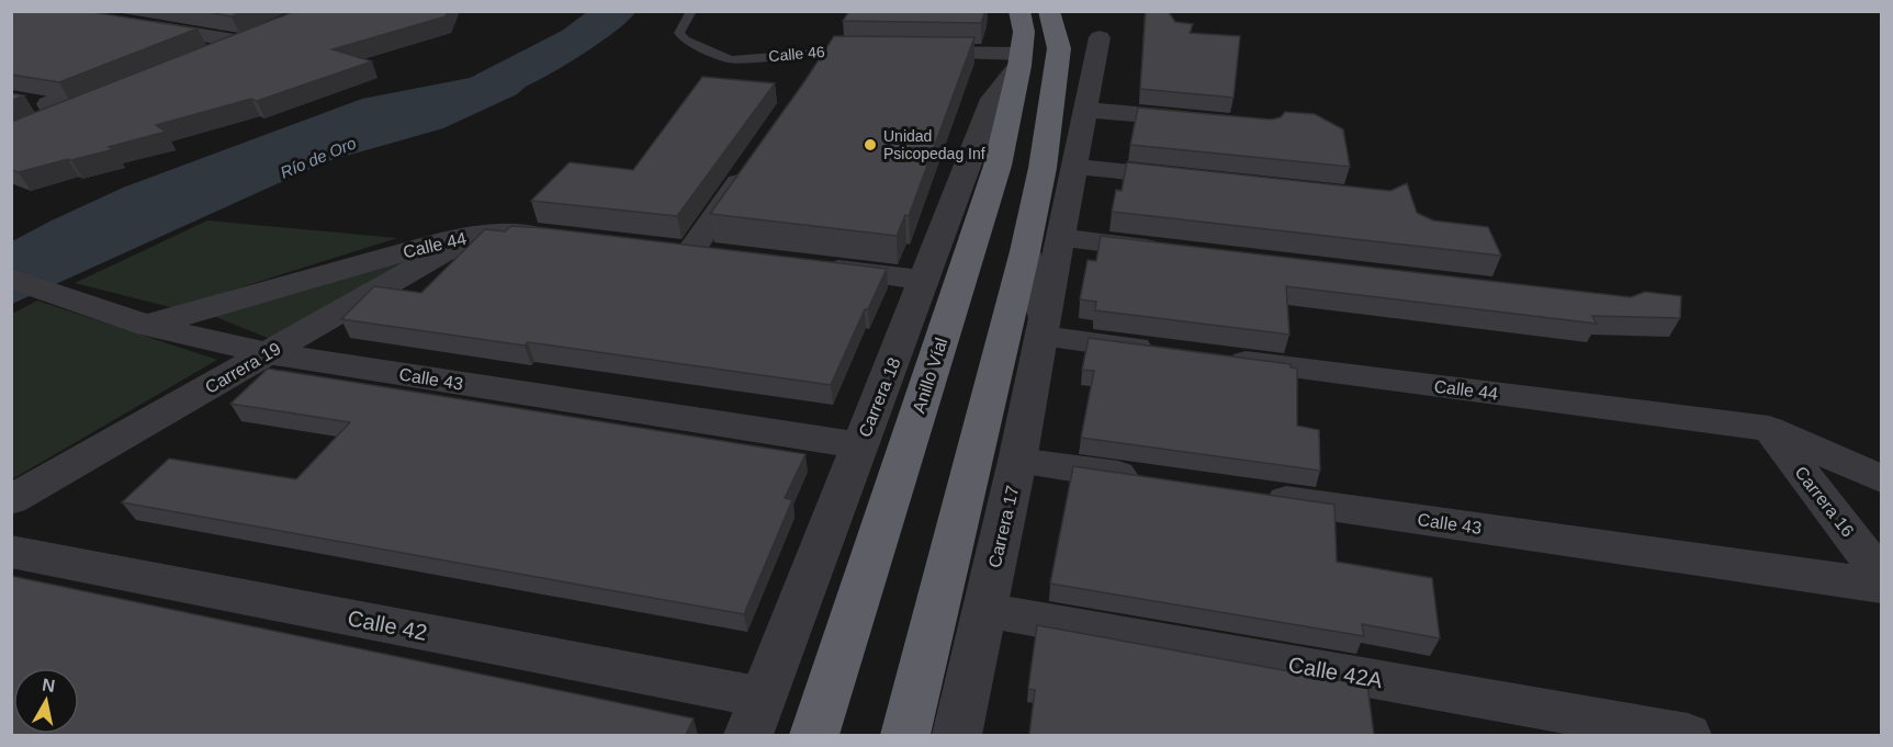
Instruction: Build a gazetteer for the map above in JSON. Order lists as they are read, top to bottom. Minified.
{"streets":{"highway":["Anillo Víal"],"street":["Calle 44","Carrera 19","Calle 43","Carrera 18","Carrera 16","Carrera 17","Calle 42","Calle 42A"],"lane":["Calle 46"]},"crossings":[["Calle 44","Carrera 19"],["Calle 44","Calle 43"],["Calle 44","Carrera 16"],["Carrera 19","Calle 43"],["Anillo Víal","Carrera 18"],["Calle 43","Carrera 18"],["Carrera 18","Calle 42"],["Carrera 17","Calle 42A"]],"water":["Río de Oro"],"places":["Unidad Psicopedag Inf"],"north":"top"}
